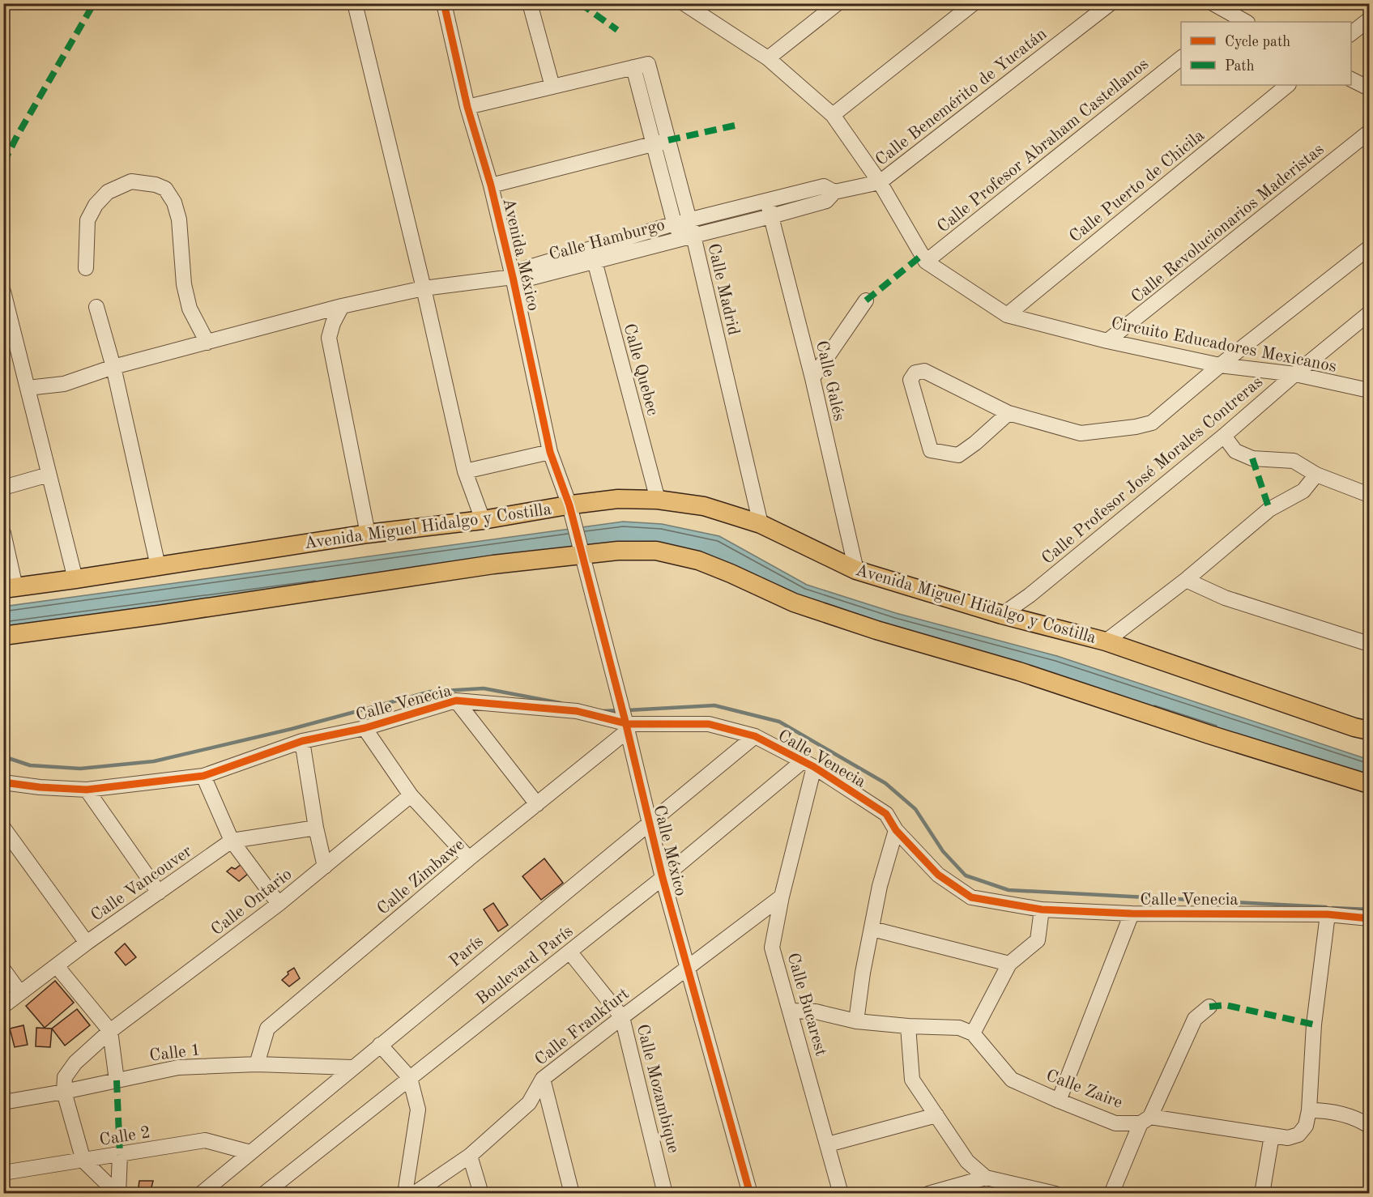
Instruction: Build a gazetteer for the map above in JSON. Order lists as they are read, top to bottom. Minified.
{"streets":{"main road":["Avenida Miguel Hidalgo y Costilla"],"street":["Calle Benemérito de Yucatán","Calle Profesor Abraham Castellanos","Calle Puerto de Chicila","Calle Revolucionarios Maderistas","Calle Hamburgo","Avenida México","Calle Madrid","Circuito Educadores Mexicanos","Calle Quebec","Calle Galés","Calle Profesor José Morales Contreras","Calle Venecia","Calle México","Calle Zimbawe","Calle Vancouver","Calle Ontario","París","Boulevard París","Calle Bucarest","Calle Frankfurt","Calle 1","Calle Mozambique","Calle Zaire","Calle 2"]},"crossings":[["Calle Benemérito de Yucatán","Calle Hamburgo"],["Calle Benemérito de Yucatán","Circuito Educadores Mexicanos"],["Calle Profesor Abraham Castellanos","Circuito Educadores Mexicanos"],["Calle Puerto de Chicila","Circuito Educadores Mexicanos"],["Calle Revolucionarios Maderistas","Circuito Educadores Mexicanos"],["Calle Hamburgo","Avenida México"],["Calle Hamburgo","Calle Madrid"],["Calle Hamburgo","Circuito Educadores Mexicanos"],["Calle Hamburgo","Calle Quebec"],["Calle Hamburgo","Calle Galés"],["Avenida México","Avenida Miguel Hidalgo y Costilla"],["Avenida México","Calle México"],["Calle Madrid","Avenida Miguel Hidalgo y Costilla"],["Circuito Educadores Mexicanos","Calle Profesor José Morales Contreras"],["Calle Quebec","Avenida Miguel Hidalgo y Costilla"],["Calle Galés","Avenida Miguel Hidalgo y Costilla"],["Calle Profesor José Morales Contreras","Avenida Miguel Hidalgo y Costilla"],["Avenida Miguel Hidalgo y Costilla","Calle México"],["Calle Venecia","Calle México"],["Calle Venecia","Calle Zimbawe"],["Calle Venecia","París"],["Calle Venecia","Boulevard París"],["Calle Venecia","Calle Bucarest"],["Calle México","Calle Zimbawe"],["Calle México","París"],["Calle México","Boulevard París"],["Calle México","Calle Frankfurt"],["Calle Zimbawe","Calle 1"],["Calle Ontario","Calle 1"],["París","Calle 1"],["París","Calle 2"],["Boulevard París","Calle Bucarest"],["Boulevard París","Calle Mozambique"],["Calle Bucarest","Calle Frankfurt"],["Calle Frankfurt","Calle Mozambique"]],"legend":["Cycle path","Path"]}
